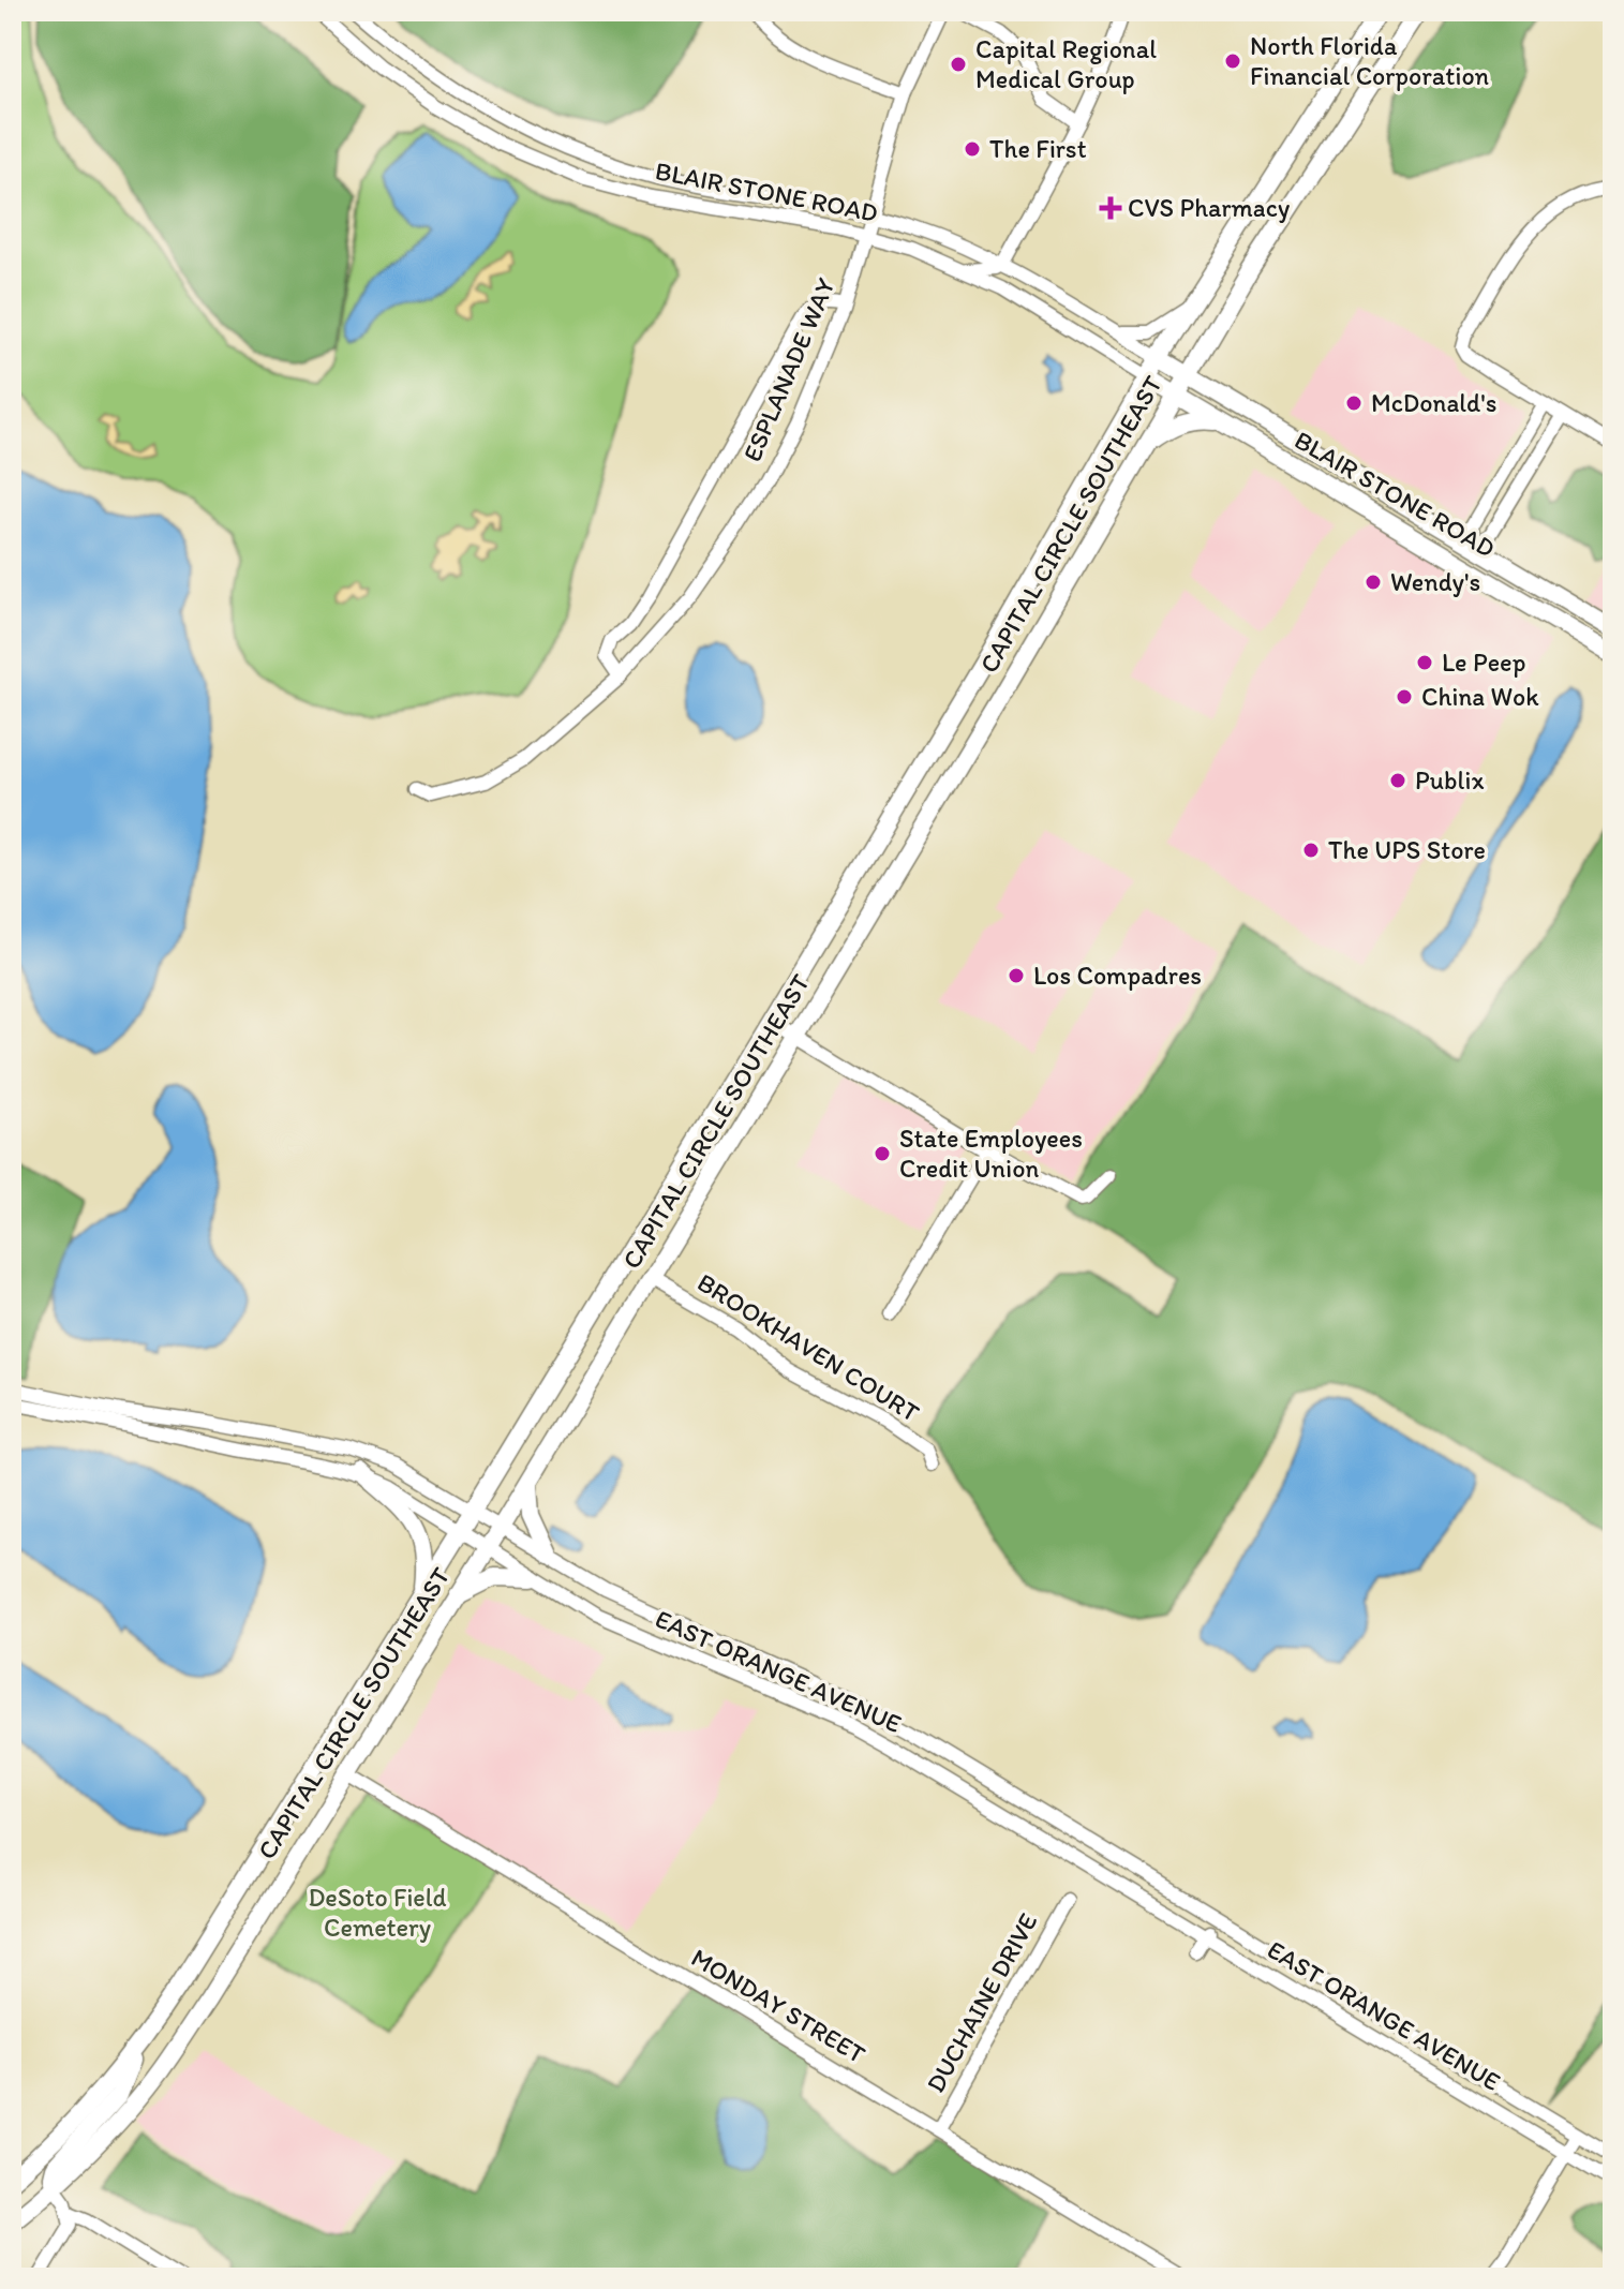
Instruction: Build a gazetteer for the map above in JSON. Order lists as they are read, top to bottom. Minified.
{"streets":{"main road":["BLAIR STONE ROAD","CAPITAL CIRCLE SOUTHEAST"],"street":["ESPLANADE WAY","BROOKHAVEN COURT","EAST ORANGE AVENUE","DUCHAINE DRIVE","MONDAY STREET"]},"crossings":[["BLAIR STONE ROAD","ESPLANADE WAY"],["BLAIR STONE ROAD","CAPITAL CIRCLE SOUTHEAST"],["CAPITAL CIRCLE SOUTHEAST","BROOKHAVEN COURT"],["CAPITAL CIRCLE SOUTHEAST","EAST ORANGE AVENUE"],["CAPITAL CIRCLE SOUTHEAST","MONDAY STREET"],["DUCHAINE DRIVE","MONDAY STREET"]],"parks":["DeSoto Field Cemetery"],"places":{"other":["North Florida Financial Corporation","Capital Regional Medical Group","The First","McDonald's","Wendy's","Le Peep","China Wok","Publix","The UPS Store","Los Compadres","State Employees Credit Union"],"health":["CVS Pharmacy"]}}
